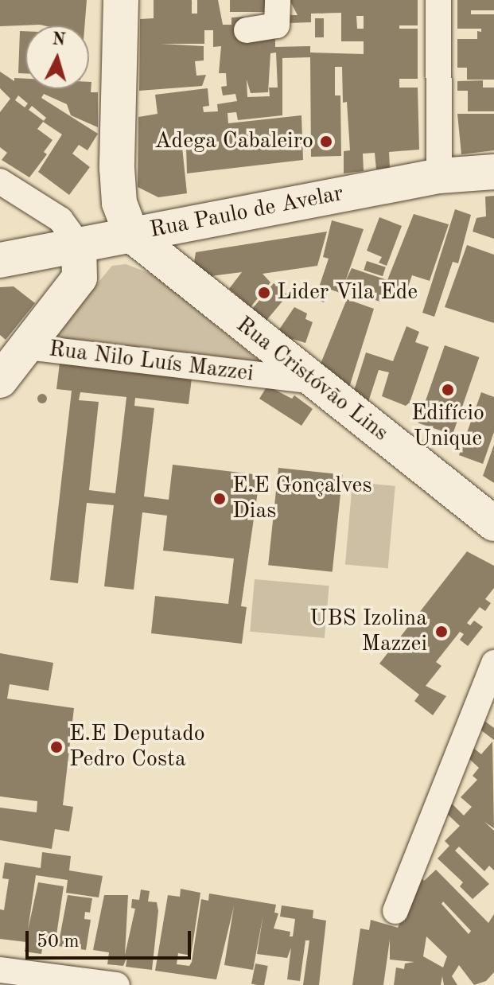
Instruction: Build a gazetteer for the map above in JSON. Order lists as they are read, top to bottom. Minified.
{"streets":{"street":["Rua Paulo de Avelar","Rua Nilo Luís Mazzei","Rua Cristóvão Lins"]},"crossings":[["Rua Paulo de Avelar","Rua Cristóvão Lins"],["Rua Nilo Luís Mazzei","Rua Cristóvão Lins"]],"places":["Adega Cabaleiro","Lider Vila Ede","Edifício Unique","E.E Gonçalves Dias","UBS Izolina Mazzei","E.E Deputado Pedro Costa"],"scale_bar":"50 m","north":"top"}
